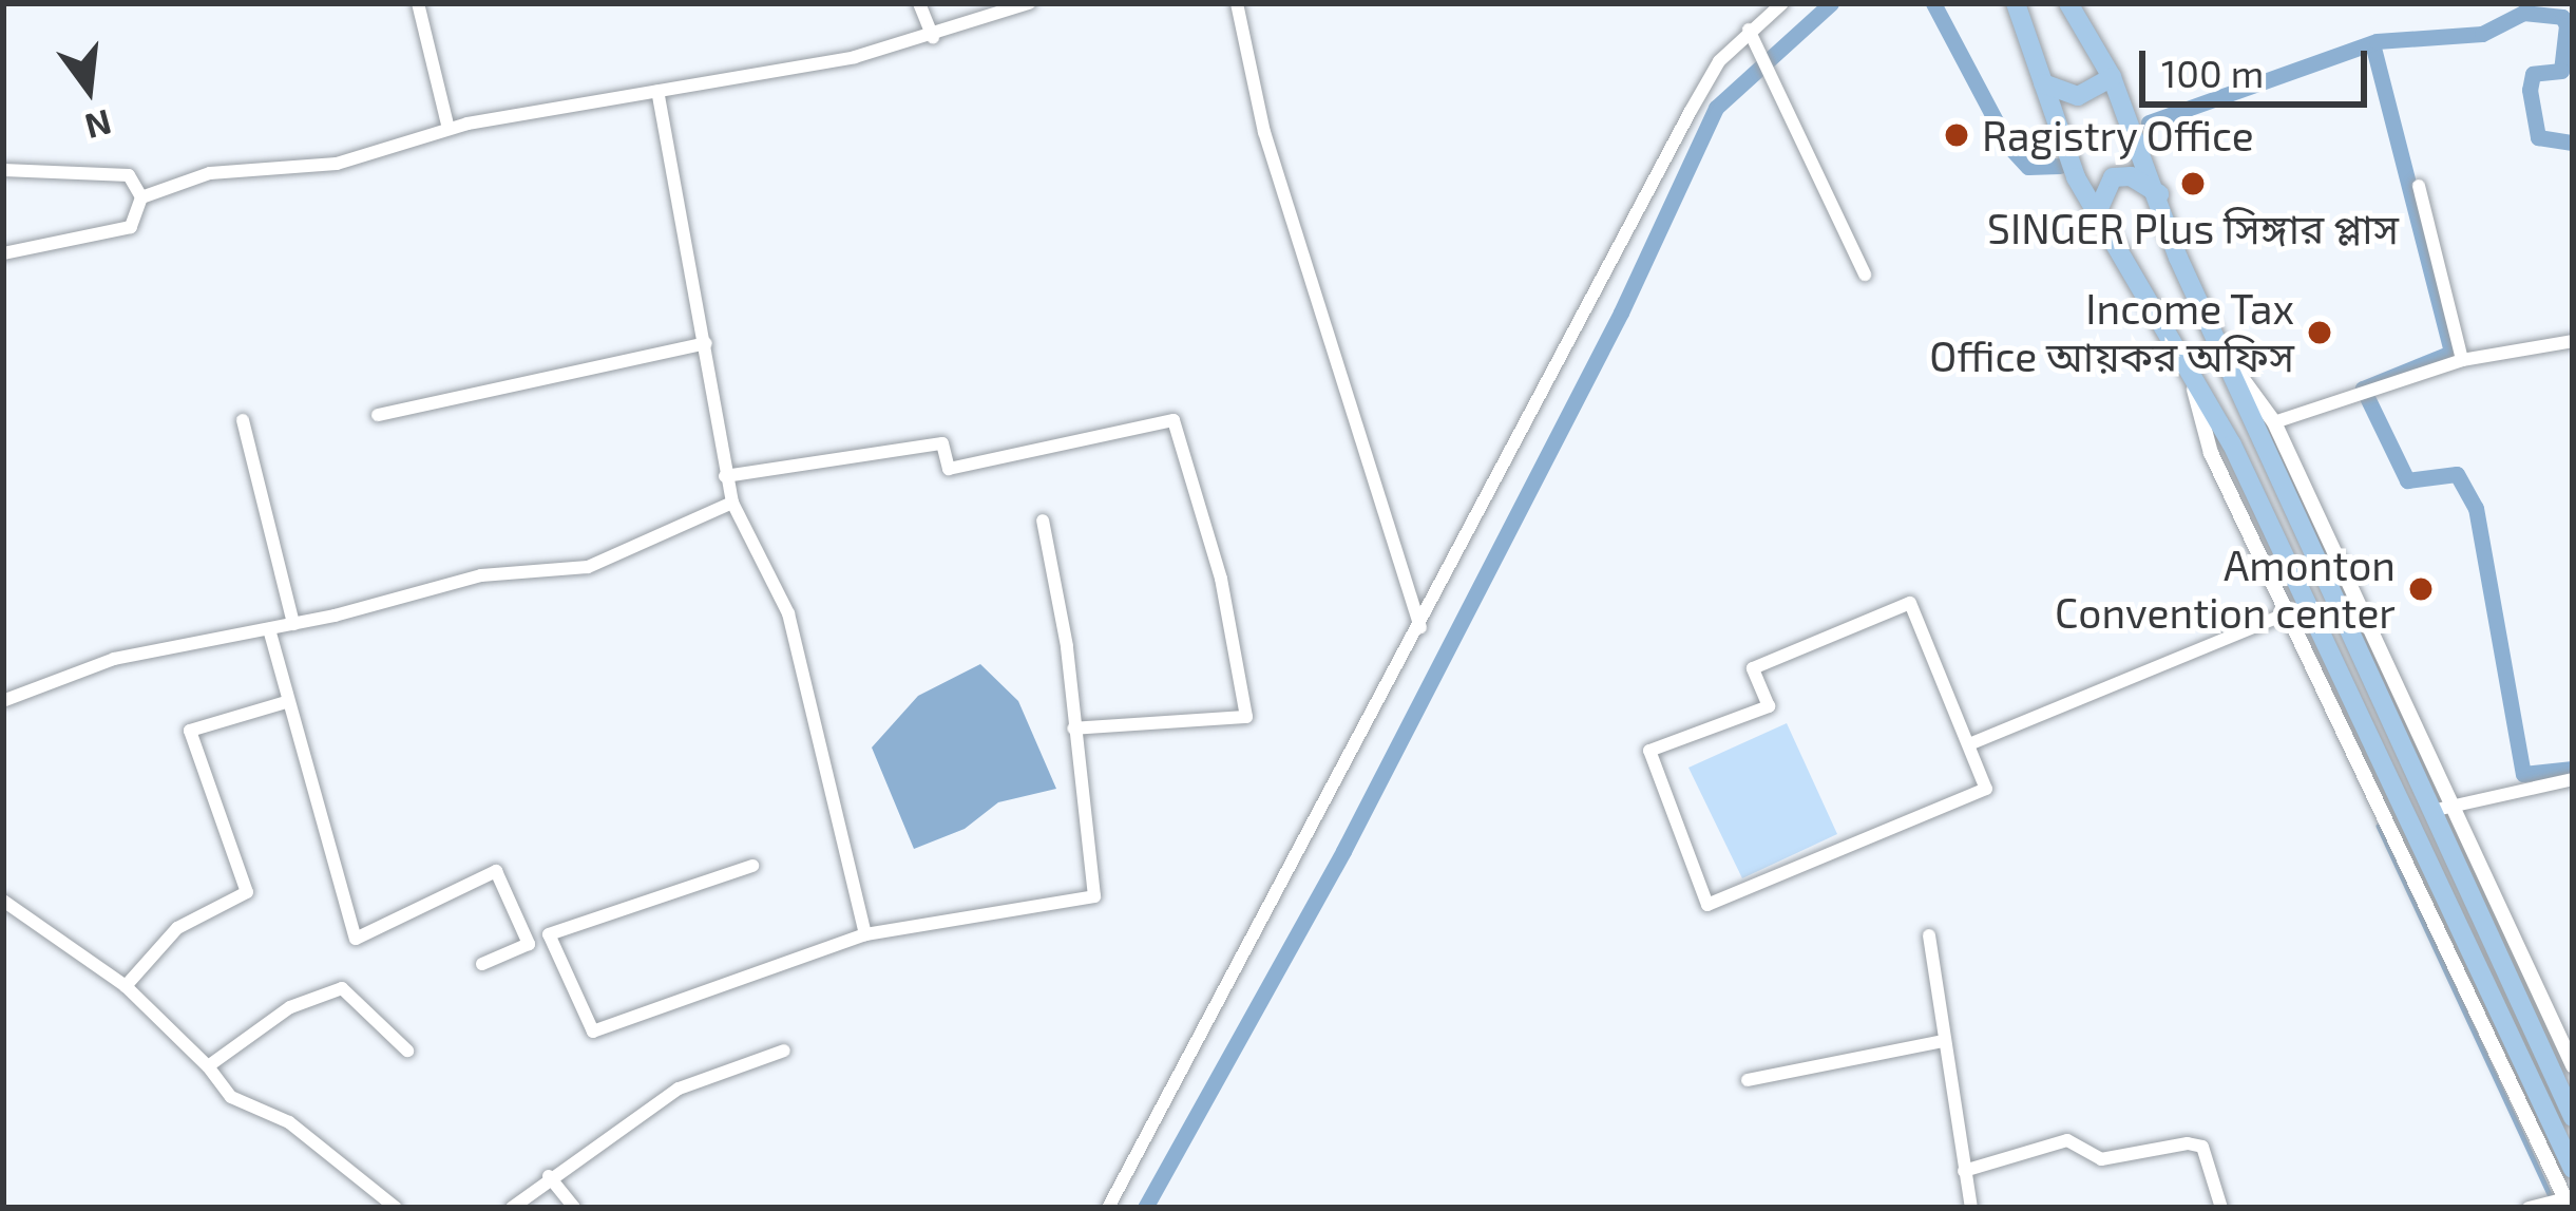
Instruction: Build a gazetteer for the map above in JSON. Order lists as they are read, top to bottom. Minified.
{"places":["Ragistry Office","SINGER Plus সিঙ্গার প্লাস","Income Tax Office আয়কর অফিস","Amonton Convention center"],"scale_bar":"100 m","north":"bottom"}
